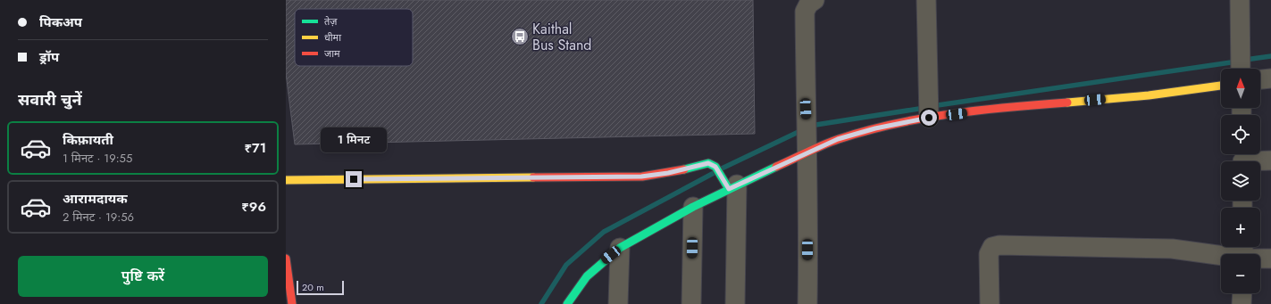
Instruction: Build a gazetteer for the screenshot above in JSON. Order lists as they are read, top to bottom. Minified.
{"places":{"bus stop":["Kaithal Bus Stand"]},"legend":["तेज़","धीमा","जाम"],"scale_bar":"20 m","north":"top","page":{"banner":["पिकअप","ड्रॉप"],"map_buttons":["+","−"],"heading":"सवारी चुनें","list":[{"name":"किफ़ायती","note":"1 मिनट · 19:55","value":"₹71"},{"name":"आरामदायक","note":"2 मिनट · 19:56","value":"₹96"}],"bubble":"1 मिनट","buttons":"पुष्टि करें","scale":"20 m"}}
